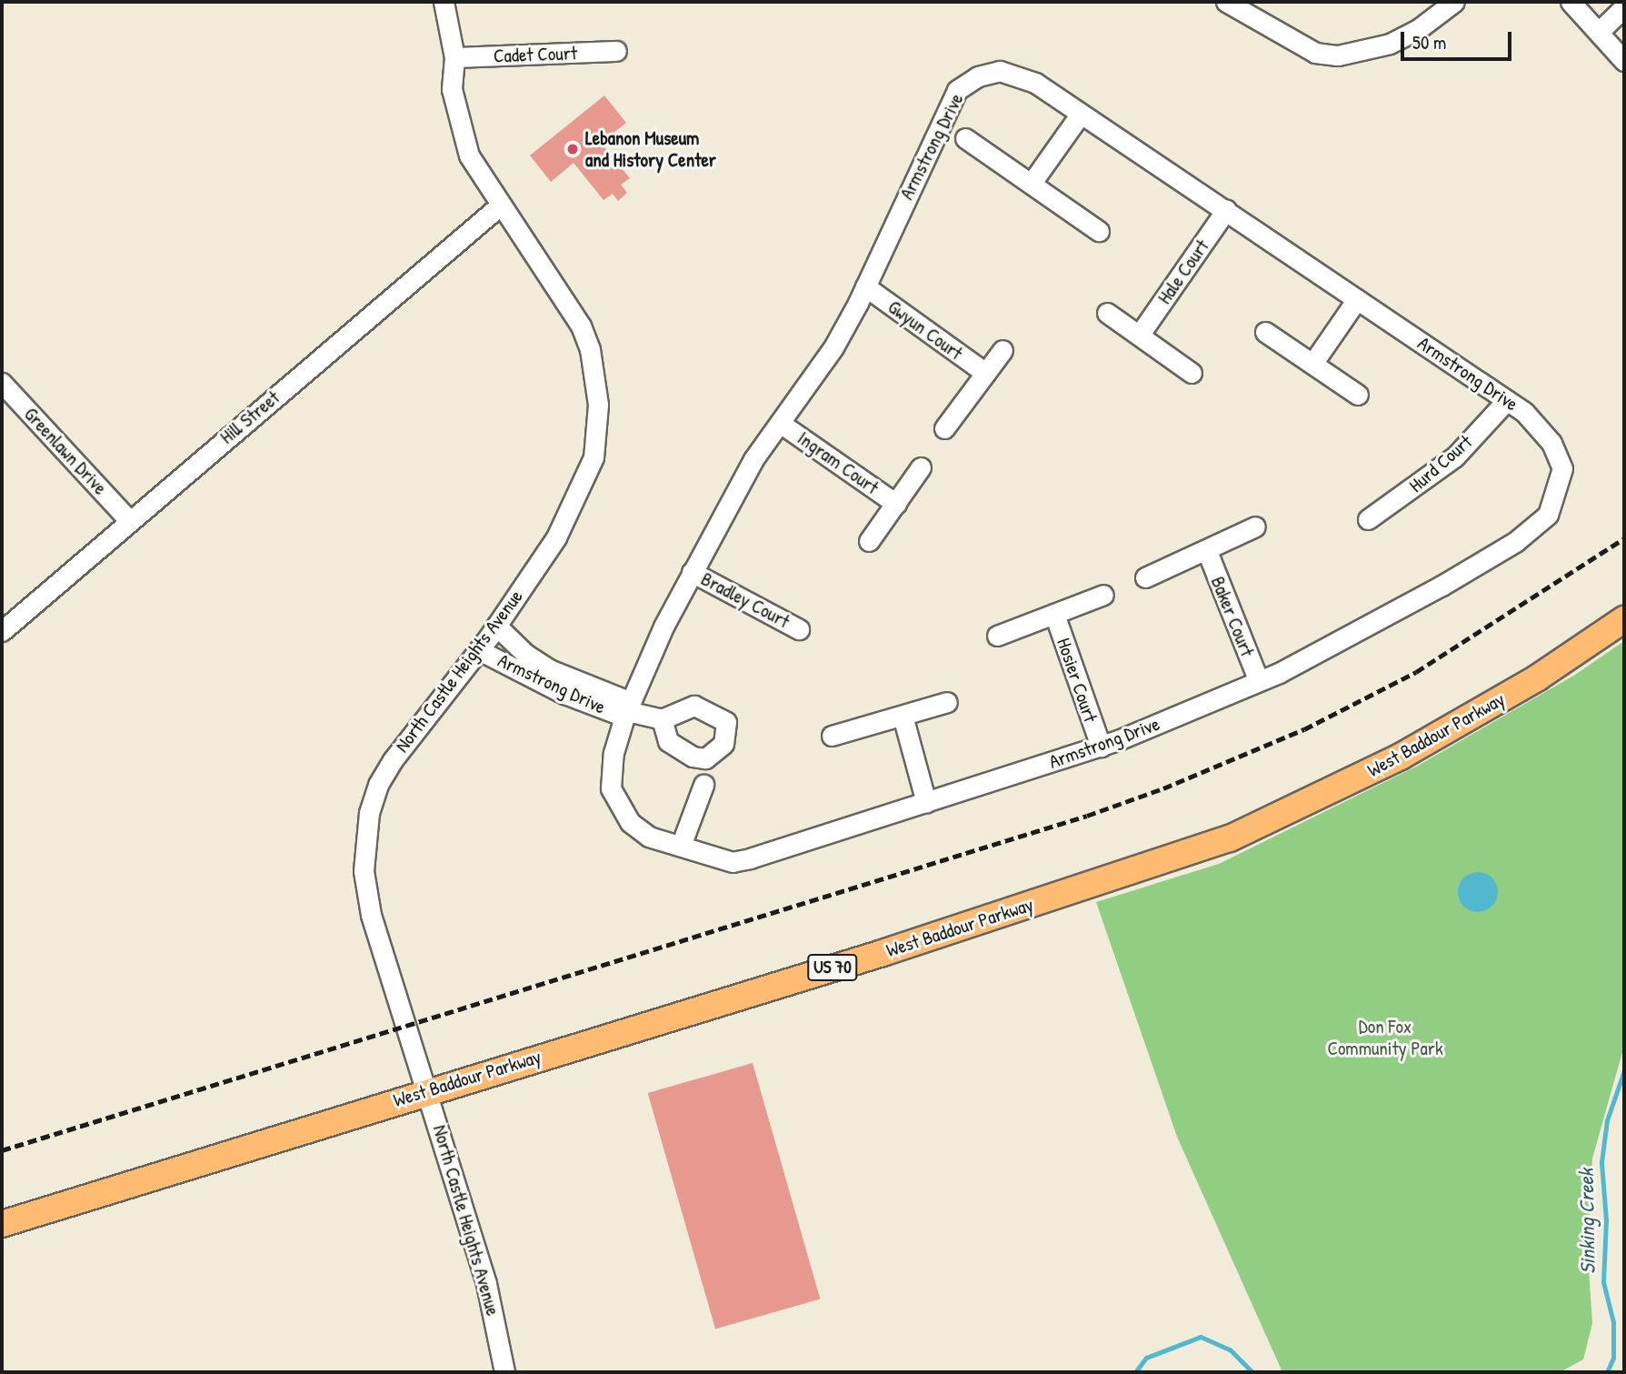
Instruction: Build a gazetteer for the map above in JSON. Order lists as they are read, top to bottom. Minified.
{"streets":{"main road":["West Baddour Parkway","US 70"],"street":["Cadet Court","Armstrong Drive","Hale Court","Gwyun Court","Hill Street","Greenlawn Drive","Ingram Court","Hurd Court","Bradley Court","Baker Court","North Castle Heights Avenue","Hosier Court"]},"crossings":[["Cadet Court","North Castle Heights Avenue"],["Armstrong Drive","Hale Court"],["Armstrong Drive","Gwyun Court"],["Armstrong Drive","Ingram Court"],["Armstrong Drive","Hurd Court"],["Armstrong Drive","Bradley Court"],["Armstrong Drive","Baker Court"],["Armstrong Drive","North Castle Heights Avenue"],["Armstrong Drive","Hosier Court"],["Hill Street","Greenlawn Drive"],["Hill Street","North Castle Heights Avenue"],["North Castle Heights Avenue","West Baddour Parkway"]],"water":["Sinking Creek"],"parks":["Don Fox Community Park"],"places":["Lebanon Museum and History Center"],"scale_bar":"50 m"}
